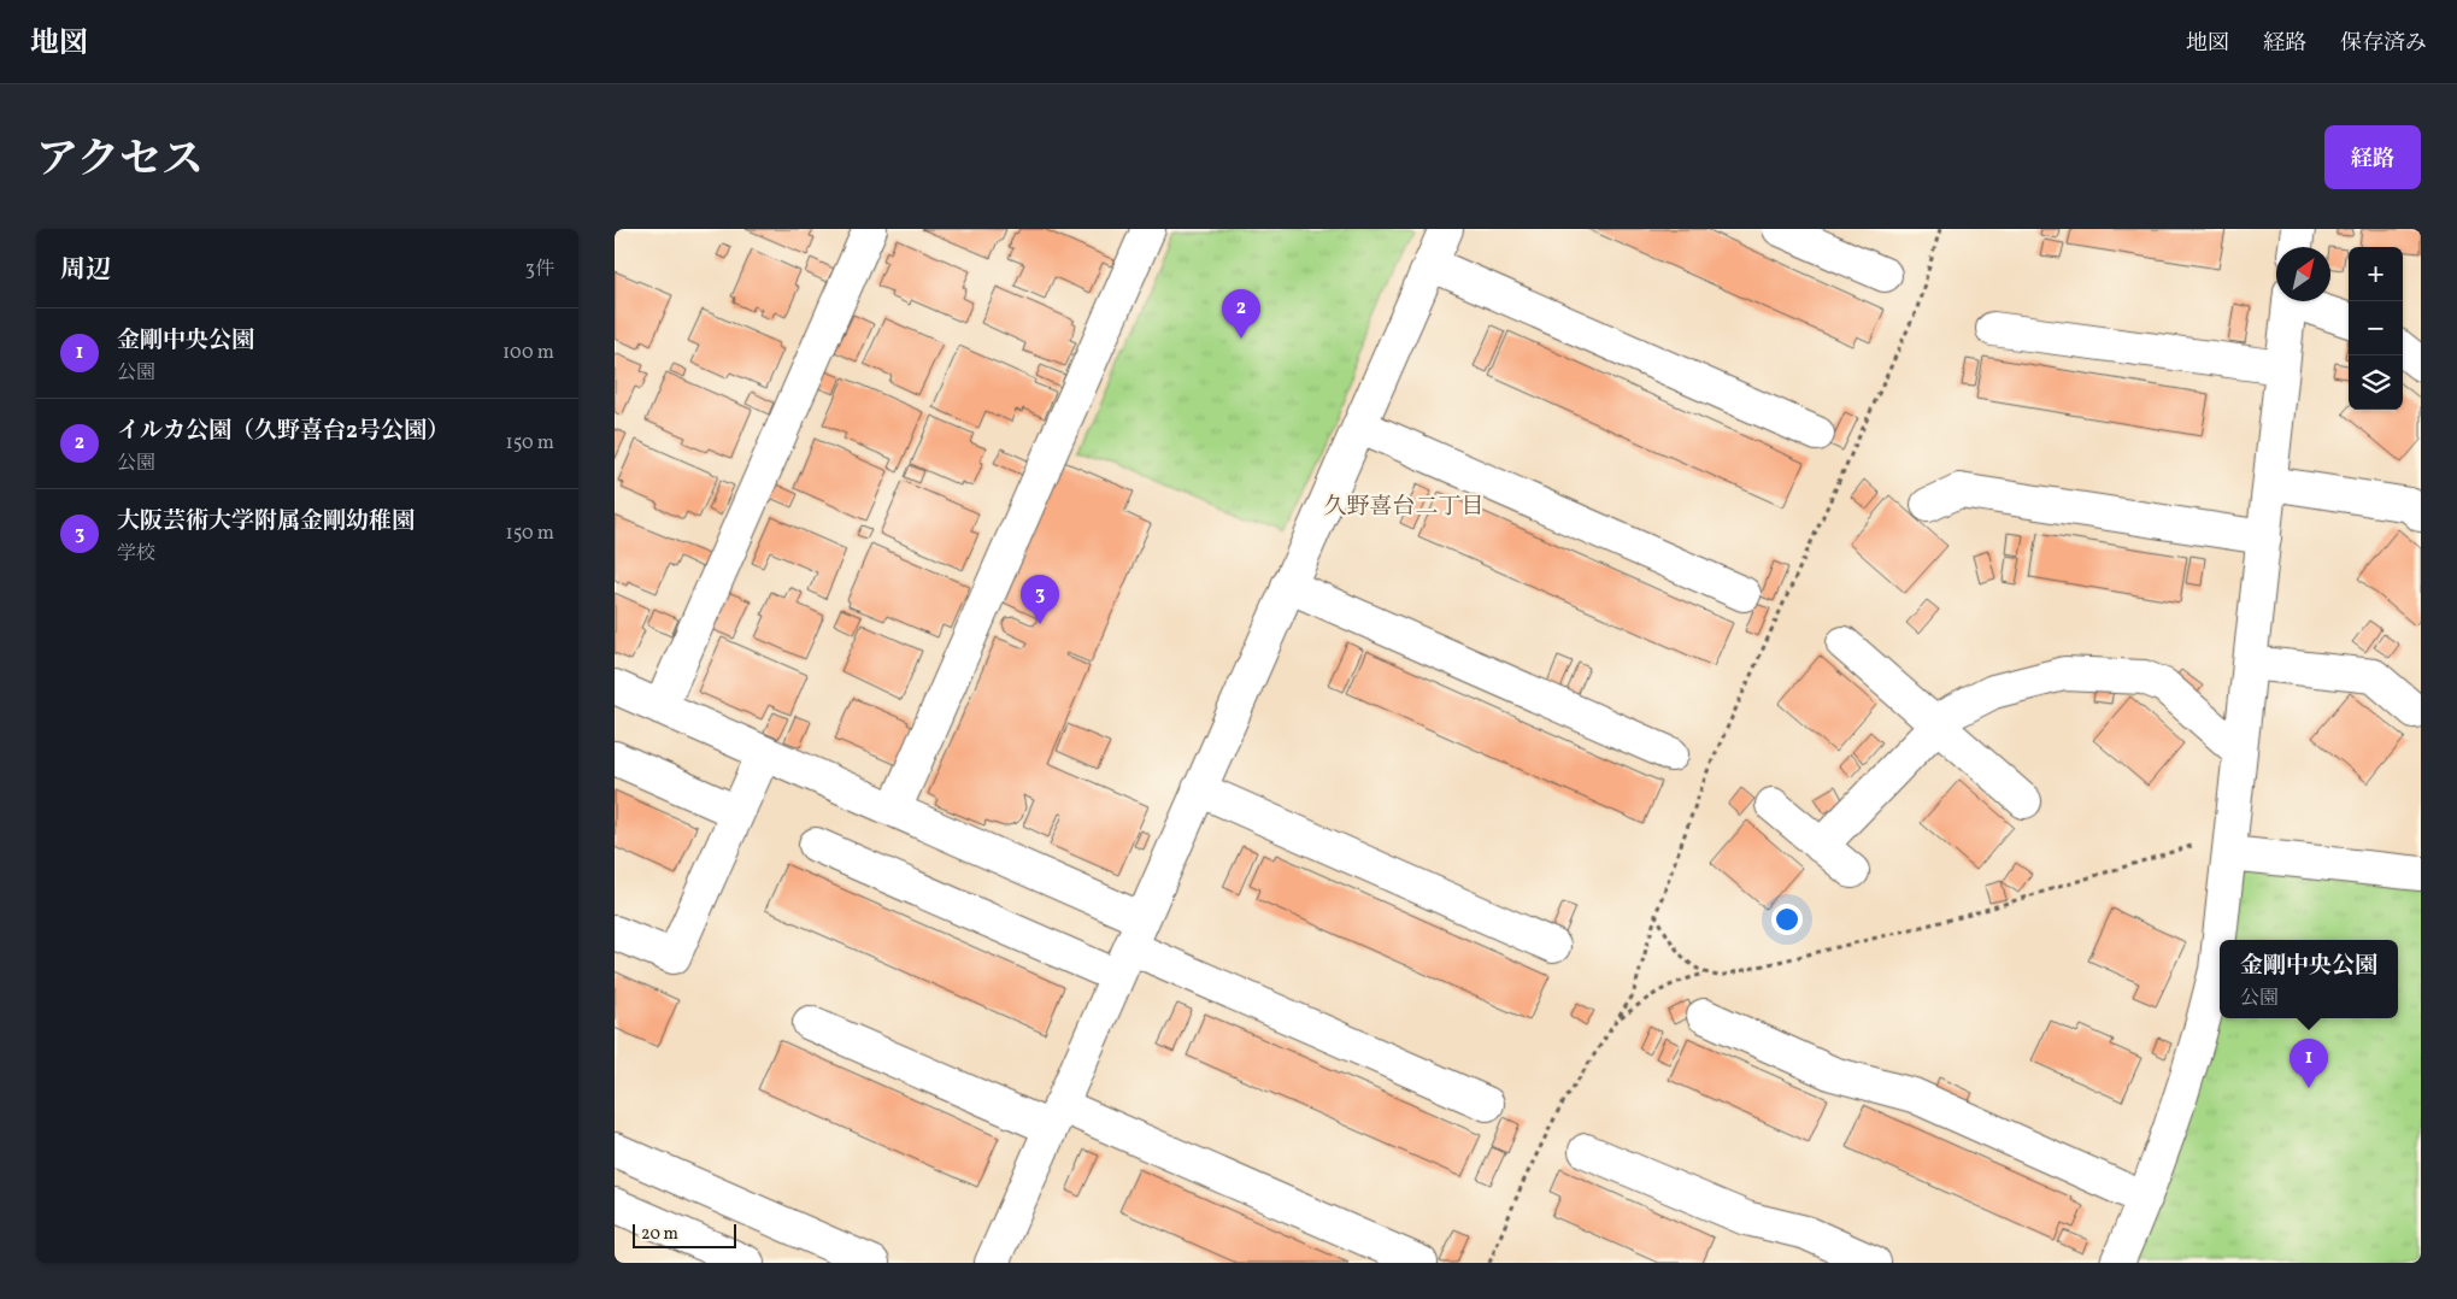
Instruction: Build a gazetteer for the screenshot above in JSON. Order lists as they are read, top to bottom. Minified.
{"districts":["久野喜台二丁目"],"scale_bar":"20 m","north":"top right","page":{"header":"地図","nav":["地図","経路","保存済み"],"title":"アクセス","buttons":"経路","heading":["周辺","3件"],"map_buttons":["+","−"],"pins":["2","3","1"],"list":[{"mark":"1","name":"金剛中央公園","note":"公園","value":"100 m"},{"mark":"2","name":"イルカ公園（久野喜台2号公園）","note":"公園","value":"150 m"},{"mark":"3","name":"大阪芸術大学附属金剛幼稚園","note":"学校","value":"150 m"}],"popup":["金剛中央公園","公園"],"scale":"20 m"}}
